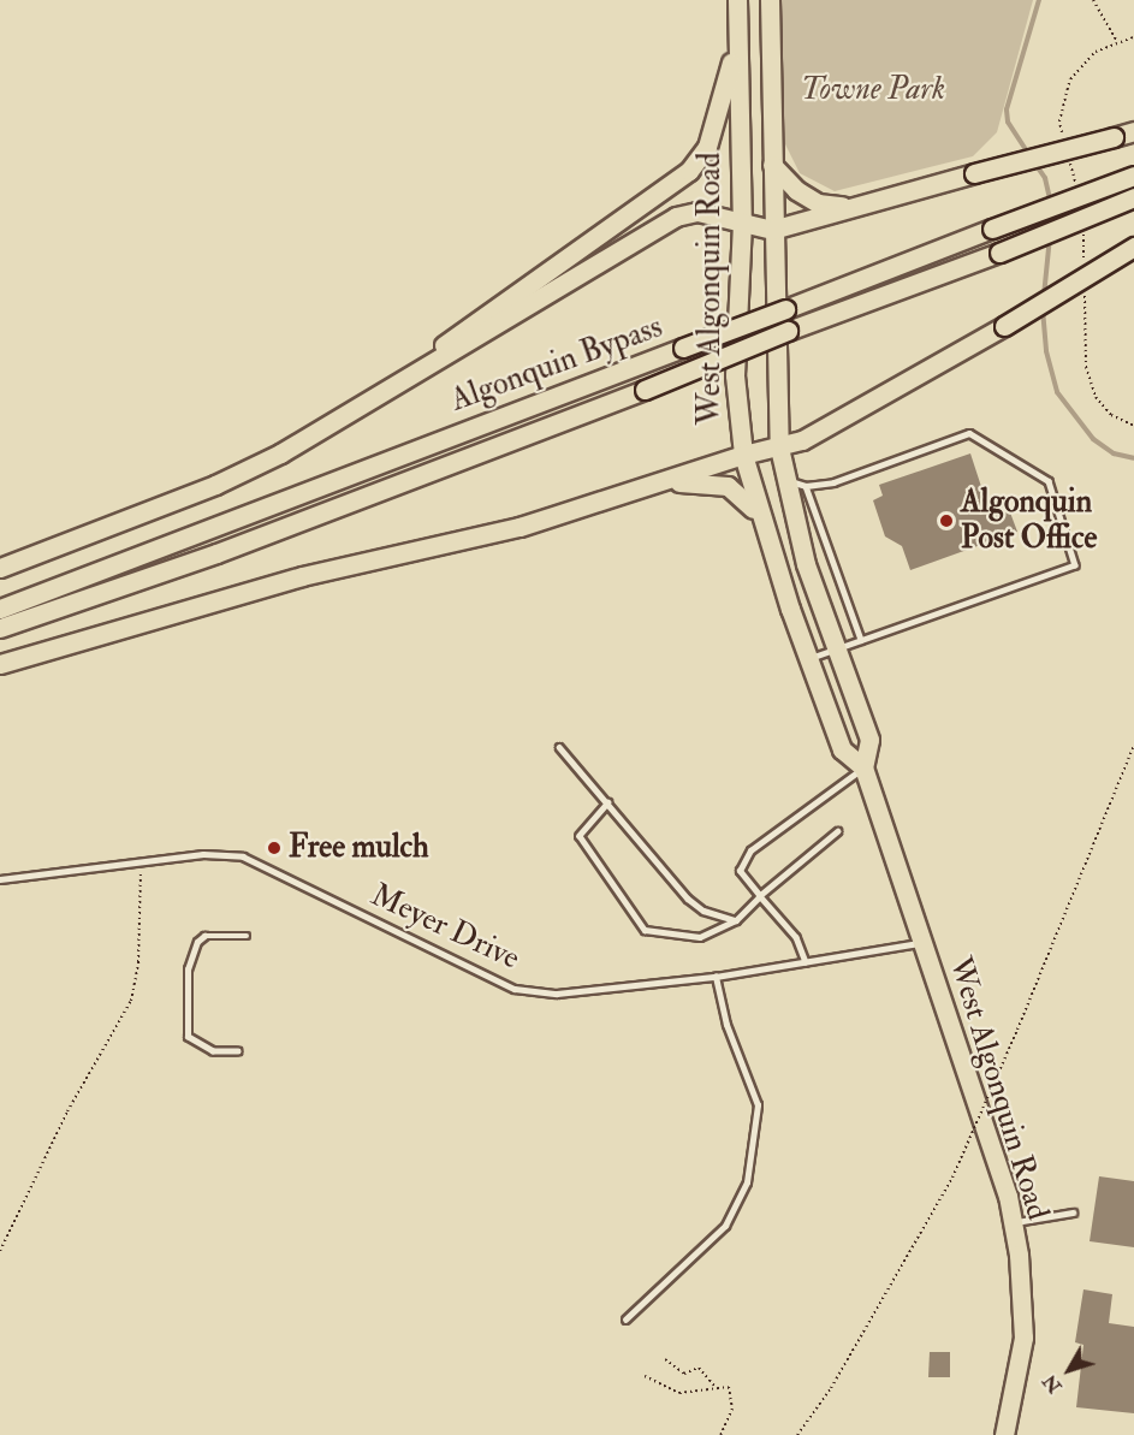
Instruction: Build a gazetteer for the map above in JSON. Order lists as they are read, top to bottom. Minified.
{"streets":{"main road":["West Algonquin Road","Algonquin Bypass"],"lane":["Meyer Drive"]},"crossings":[["West Algonquin Road","Meyer Drive"]],"parks":["Towne Park"],"places":["Algonquin Post Office","Free mulch"],"north":"bottom left"}
